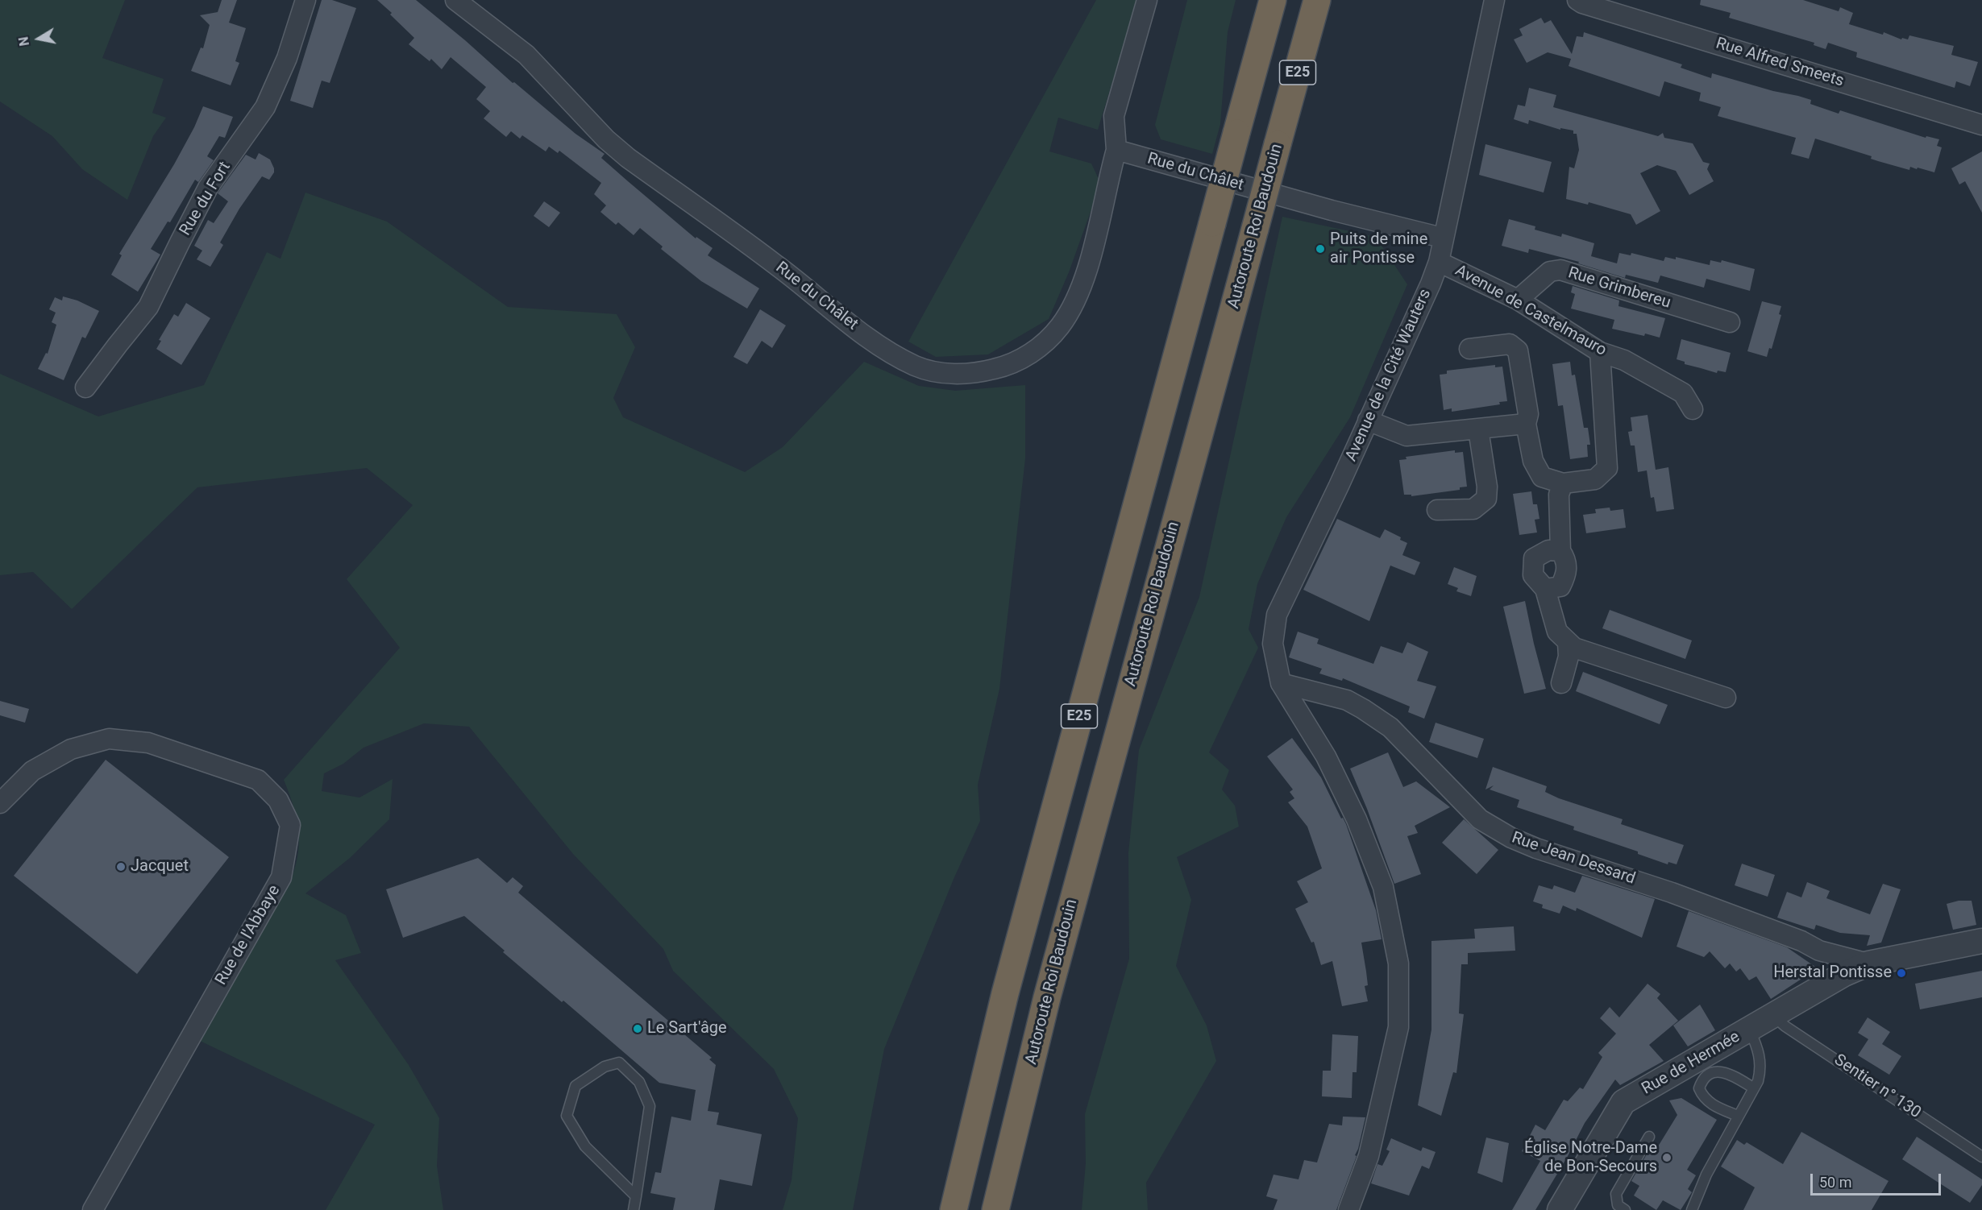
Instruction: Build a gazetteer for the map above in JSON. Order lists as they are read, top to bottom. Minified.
{"streets":{"highway":["E25","Autoroute Roi Baudouin"],"street":["Rue Alfred Smeets","Rue du Châlet","Rue du Fort","Rue Grimbereu","Avenue de Castelmauro","Avenue de la Cité Wauters","Rue Jean Dessard","Rue de l'Abbaye","Rue de Hermée"],"lane":["Sentier n° 130"]},"crossings":[["Rue du Châlet","Avenue de la Cité Wauters"],["Rue Grimbereu","Avenue de Castelmauro"],["Avenue de Castelmauro","Avenue de la Cité Wauters"],["Avenue de la Cité Wauters","Rue Jean Dessard"],["Rue Jean Dessard","Rue de Hermée"],["Rue de Hermée","Sentier n° 130"]],"places":["Puits de mine air Pontisse","Jacquet","Herstal Pontisse","Le Sart'âge","Église Notre-Dame de Bon-Secours"],"scale_bar":"50 m","north":"left"}
